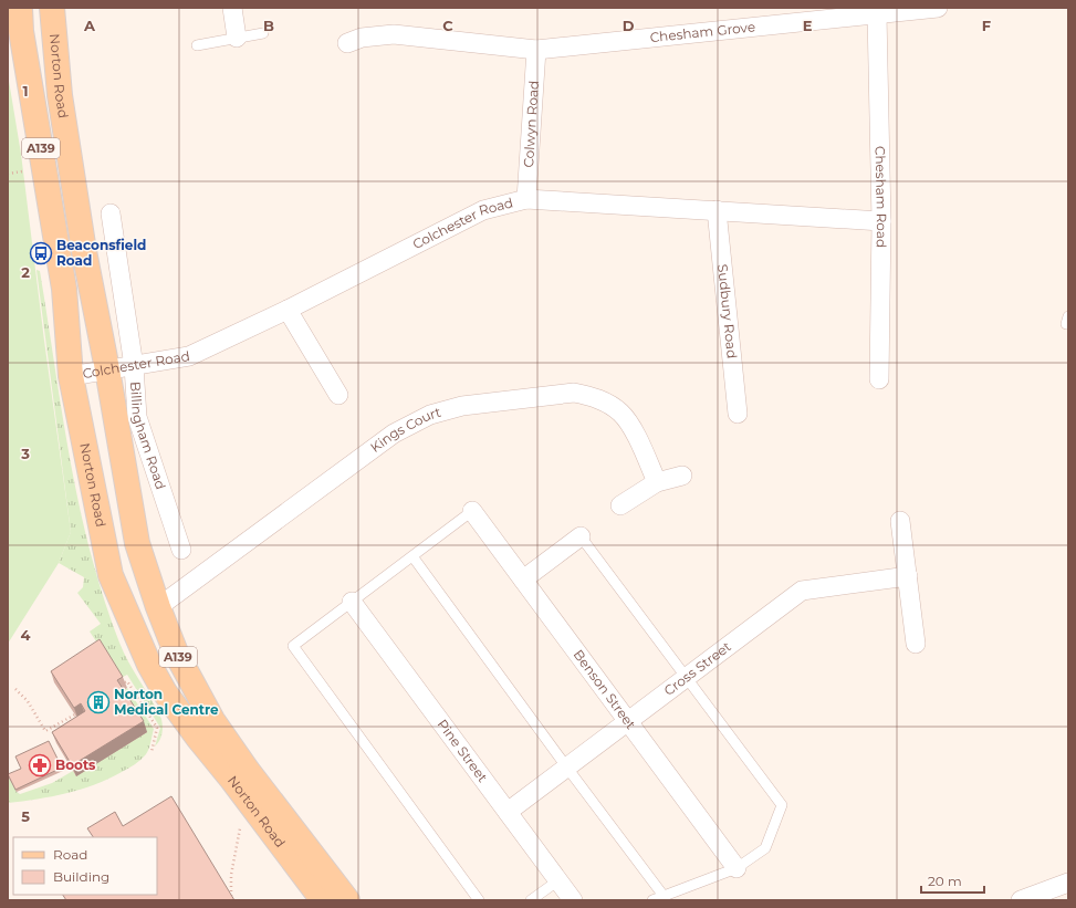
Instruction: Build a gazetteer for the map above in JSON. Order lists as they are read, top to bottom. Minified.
{"streets":{"main road":["Norton Road","A139"],"street":["Chesham Grove","Colwyn Road","Chesham Road","Colchester Road","Sudbury Road","Kings Court","Billingham Road","Cross Street","Benson Street","Pine Street"]},"crossings":[["Chesham Grove","Colwyn Road"],["Chesham Grove","Chesham Road"],["Norton Road","Colchester Road"],["Norton Road","Kings Court"],["Colwyn Road","Colchester Road"],["Chesham Road","Colchester Road"],["Colchester Road","Sudbury Road"],["Colchester Road","Billingham Road"],["Cross Street","Benson Street"],["Cross Street","Pine Street"]],"places":{"bus stop":["Beaconsfield Road"],"building":["Norton Medical Centre"],"pharmacy":["Boots"]},"legend":["Road","Building"],"scale_bar":"20 m","grid":{"columns":["A","B","C","D","E","F"],"rows":["1","2","3","4","5"]}}
